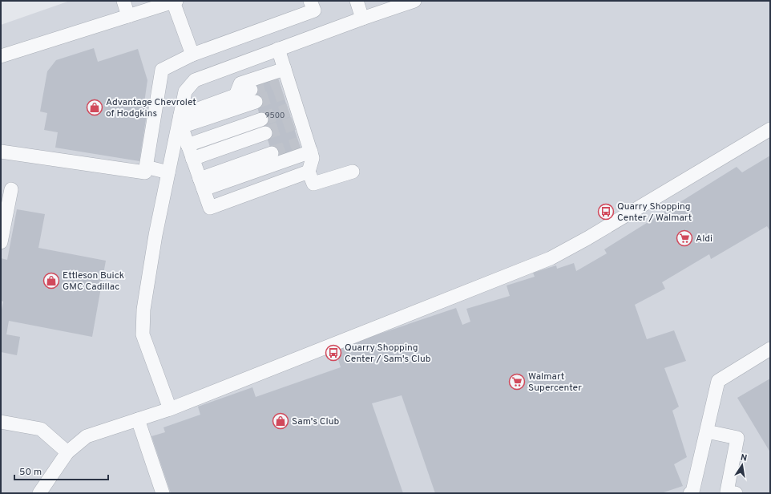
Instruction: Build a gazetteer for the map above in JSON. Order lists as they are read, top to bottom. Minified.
{"places":{"shop":["Advantage Chevrolet of Hodgkins","Ettleson Buick GMC Cadillac","Sam's Club"],"bus stop":["Quarry Shopping Center / Walmart","Quarry Shopping Center / Sam's Club"],"supermarket":["Aldi","Walmart Supercenter"]},"house_numbers":["9500"],"scale_bar":"50 m","north":"top"}
